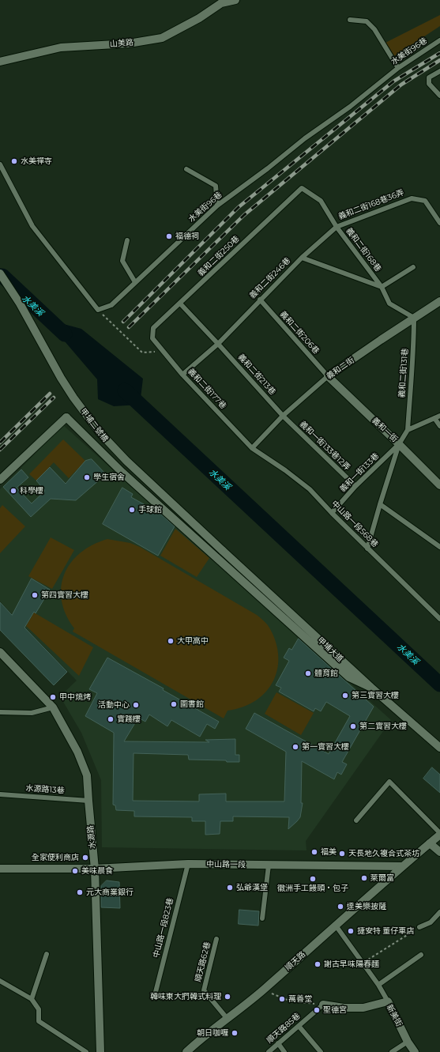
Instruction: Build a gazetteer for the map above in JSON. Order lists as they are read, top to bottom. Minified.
{"streets":{"street":["山美路","義和二街","甲埔二號橋","義和一街","甲埔大道","水源路","中山路一段","順天路","新美街"],"lane":["水美街96巷","義和二街168巷36弄","義和二街168巷","義和二街250巷","義和二街246巷","義和二街206巷","義和二街131巷","義和二街213巷","義和二街177巷","義和一街133巷12弄","義和一街133巷","中山路一段568巷","水源路13巷","中山路一段823巷","順天路62巷","順天路85巷"]},"crossings":[["義和二街168巷36弄","義和二街168巷"],["義和二街168巷36弄","義和二街246巷"],["義和二街168巷","義和二街250巷"],["義和二街168巷","義和二街246巷"],["義和二街168巷","義和二街"],["義和二街168巷","義和二街131巷"],["義和二街250巷","義和二街213巷"],["義和二街250巷","義和二街177巷"],["義和二街246巷","義和二街206巷"],["義和二街246巷","義和二街213巷"],["義和二街206巷","義和二街"],["義和二街206巷","義和一街"],["義和二街","義和二街131巷"],["義和二街","義和二街213巷"],["義和二街","義和二街177巷"],["義和二街","義和一街"],["義和二街","義和一街133巷12弄"],["義和二街","中山路一段568巷"],["義和二街213巷","義和一街133巷12弄"],["義和二街177巷","中山路一段568巷"],["甲埔二號橋","甲埔大道"],["義和一街","義和一街133巷"],["義和一街133巷12弄","義和一街133巷"],["義和一街133巷","中山路一段568巷"],["水源路13巷","水源路"],["水源路","中山路一段"],["中山路一段","中山路一段823巷"],["中山路一段","順天路"],["順天路","順天路62巷"],["新美街","順天路85巷"]],"water":["水美溪"],"places":["水美禪寺","福德祠","學生宿舍","科學樓","手球館","第四實習大樓","大甲高中","體育館","第三實習大樓","甲中燒烤","圖書館","活動中心","實踐樓","第二實習大樓","第一實習大樓","福美","天長地久複合式茶坊","全家便利商店","美味晨食","萊爾富","徽洲手工饅頭‧包子","弘爺漢堡","元大商業銀行","達美樂披薩","捷安特 董仔車店","謝古早味陽春麵","韓味東大捫韓式料理","萬善堂","聖德宮","朝日咖喱"]}
